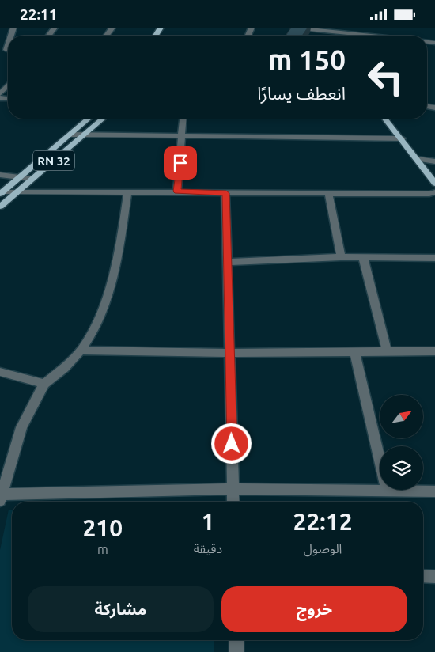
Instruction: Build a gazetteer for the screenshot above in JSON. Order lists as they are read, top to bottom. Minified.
{"streets":{"main road":["RN 32"]},"north":"top right","page":{"status":"22:11","turn":["150 m","انعطف يسارًا"],"eta":["22:12","الوصول","1","دقيقة","210","m"],"buttons":["خروج","مشاركة"]}}
